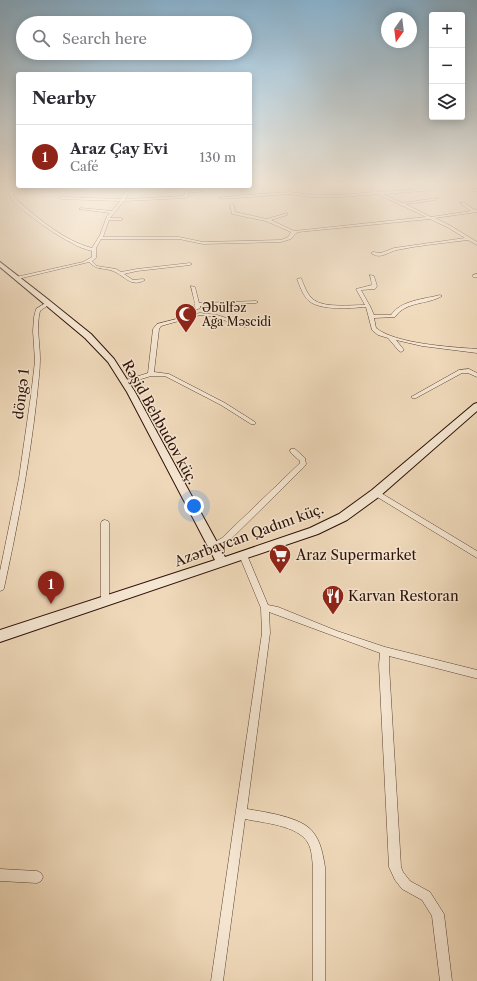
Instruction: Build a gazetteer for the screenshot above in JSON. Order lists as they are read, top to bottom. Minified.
{"streets":{"street":["döngə 1","Rəşid Behbudov küç.","Azərbaycan Qadını küç."]},"crossings":[["döngə 1","Rəşid Behbudov küç."],["Rəşid Behbudov küç.","Azərbaycan Qadını küç."]],"places":{"mosque":["Əbülfəz Ağa Məscidi"],"supermarket":["Araz Supermarket"],"restaurant":["Karvan Restoran"]},"north":"bottom","page":{"map_buttons":["+","−"],"search":"Search here","heading":"Nearby","list":[{"mark":"1","name":"Araz Çay Evi","note":"Café","value":"130 m"}],"pins":"1"}}
